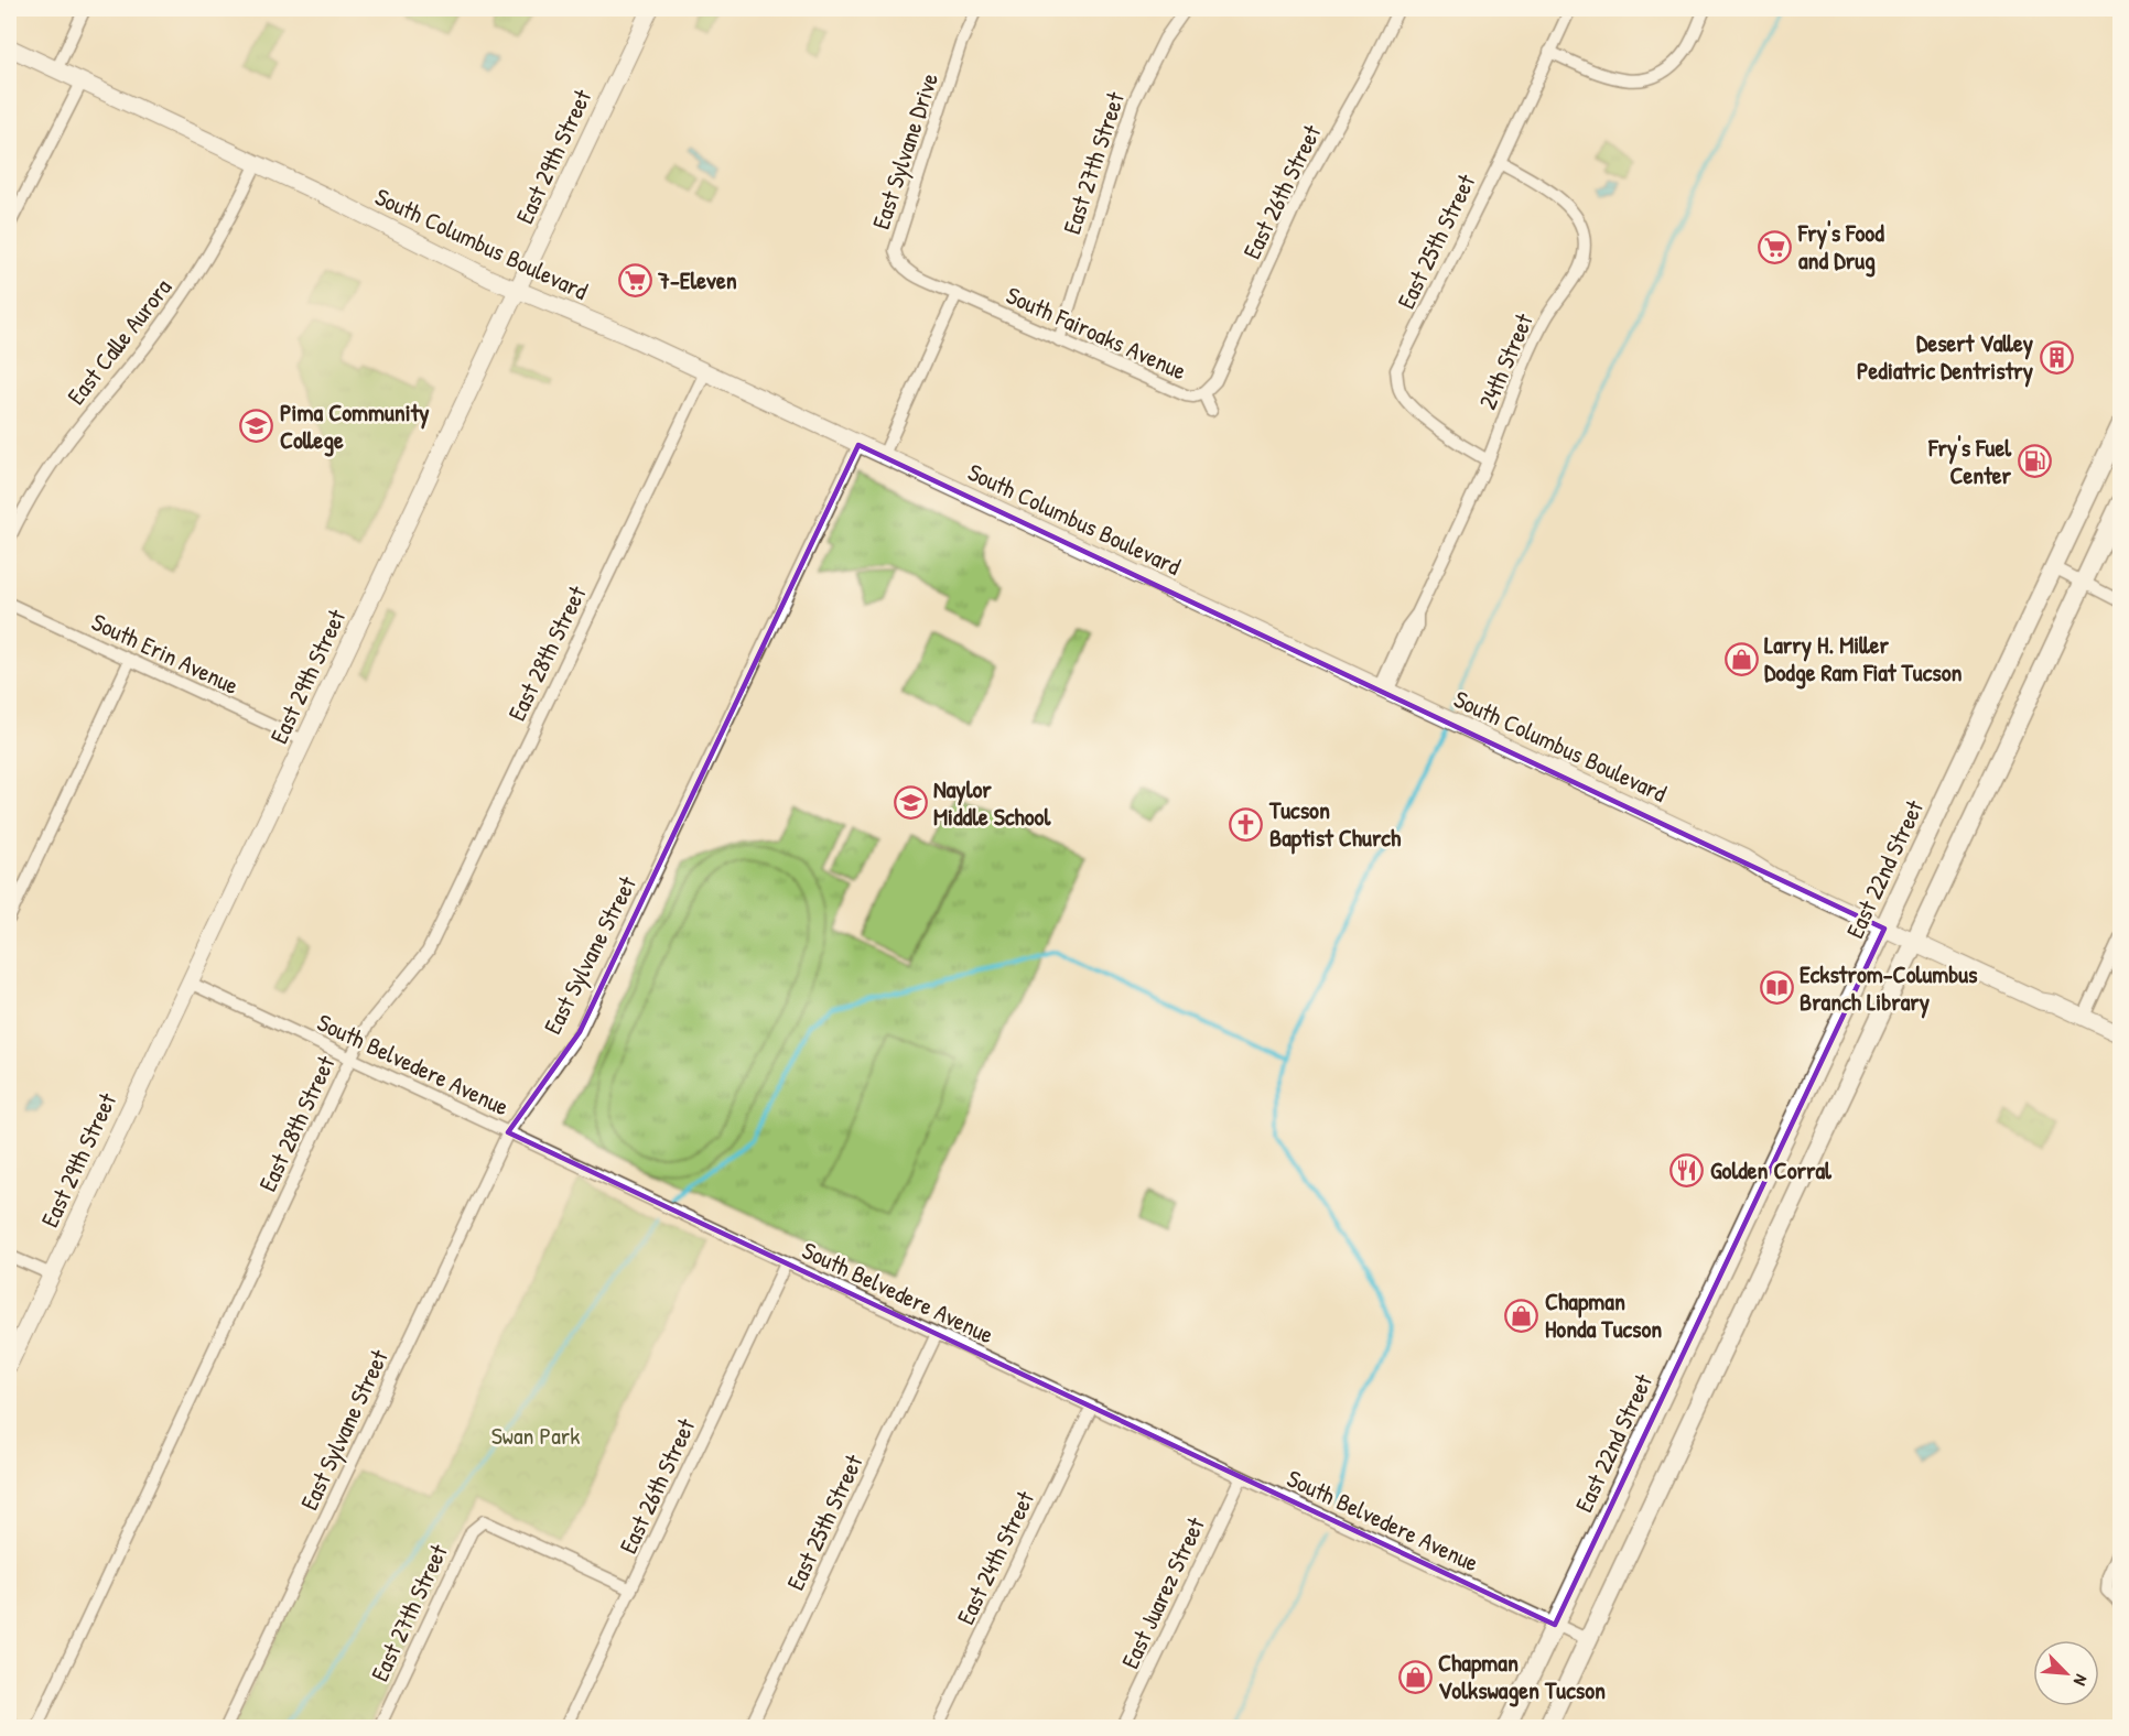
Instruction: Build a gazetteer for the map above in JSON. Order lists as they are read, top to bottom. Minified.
{"streets":{"main road":["East 22nd Street"],"street":["East Sylvane Drive","East 29th Street","East 27th Street","East 26th Street","East 25th Street","South Columbus Boulevard","South Fairoaks Avenue","East Calle Aurora","24th Street","South Erin Avenue","East 28th Street","East Sylvane Street","South Belvedere Avenue","East 24th Street","East Juarez Street"]},"crossings":[["East Sylvane Drive","South Fairoaks Avenue"],["East 29th Street","South Columbus Boulevard"],["East 29th Street","South Erin Avenue"],["East 29th Street","South Belvedere Avenue"],["East 27th Street","East 26th Street"],["East 27th Street","South Fairoaks Avenue"],["East 26th Street","South Fairoaks Avenue"],["East 26th Street","South Belvedere Avenue"],["East 25th Street","24th Street"],["East 25th Street","South Belvedere Avenue"],["South Columbus Boulevard","East Calle Aurora"],["South Columbus Boulevard","24th Street"],["South Columbus Boulevard","East 28th Street"],["South Columbus Boulevard","East 22nd Street"],["South Columbus Boulevard","East Sylvane Street"],["East 28th Street","South Belvedere Avenue"],["East 22nd Street","South Belvedere Avenue"],["East Sylvane Street","South Belvedere Avenue"],["South Belvedere Avenue","East 24th Street"],["South Belvedere Avenue","East Juarez Street"]],"parks":["Swan Park"],"places":{"supermarket":["Fry's Food and Drug","7-Eleven"],"building":["Desert Valley Pediatric Dentristry"],"school or university":["Pima Community College","Naylor Middle School"],"fuel station":["Fry's Fuel Center"],"shop":["Larry H. Miller Dodge Ram Fiat Tucson","Chapman Honda Tucson","Chapman Volkswagen Tucson"],"church":["Tucson Baptist Church"],"library":["Eckstrom-Columbus Branch Library"],"restaurant":["Golden Corral"]},"north":"bottom right"}
